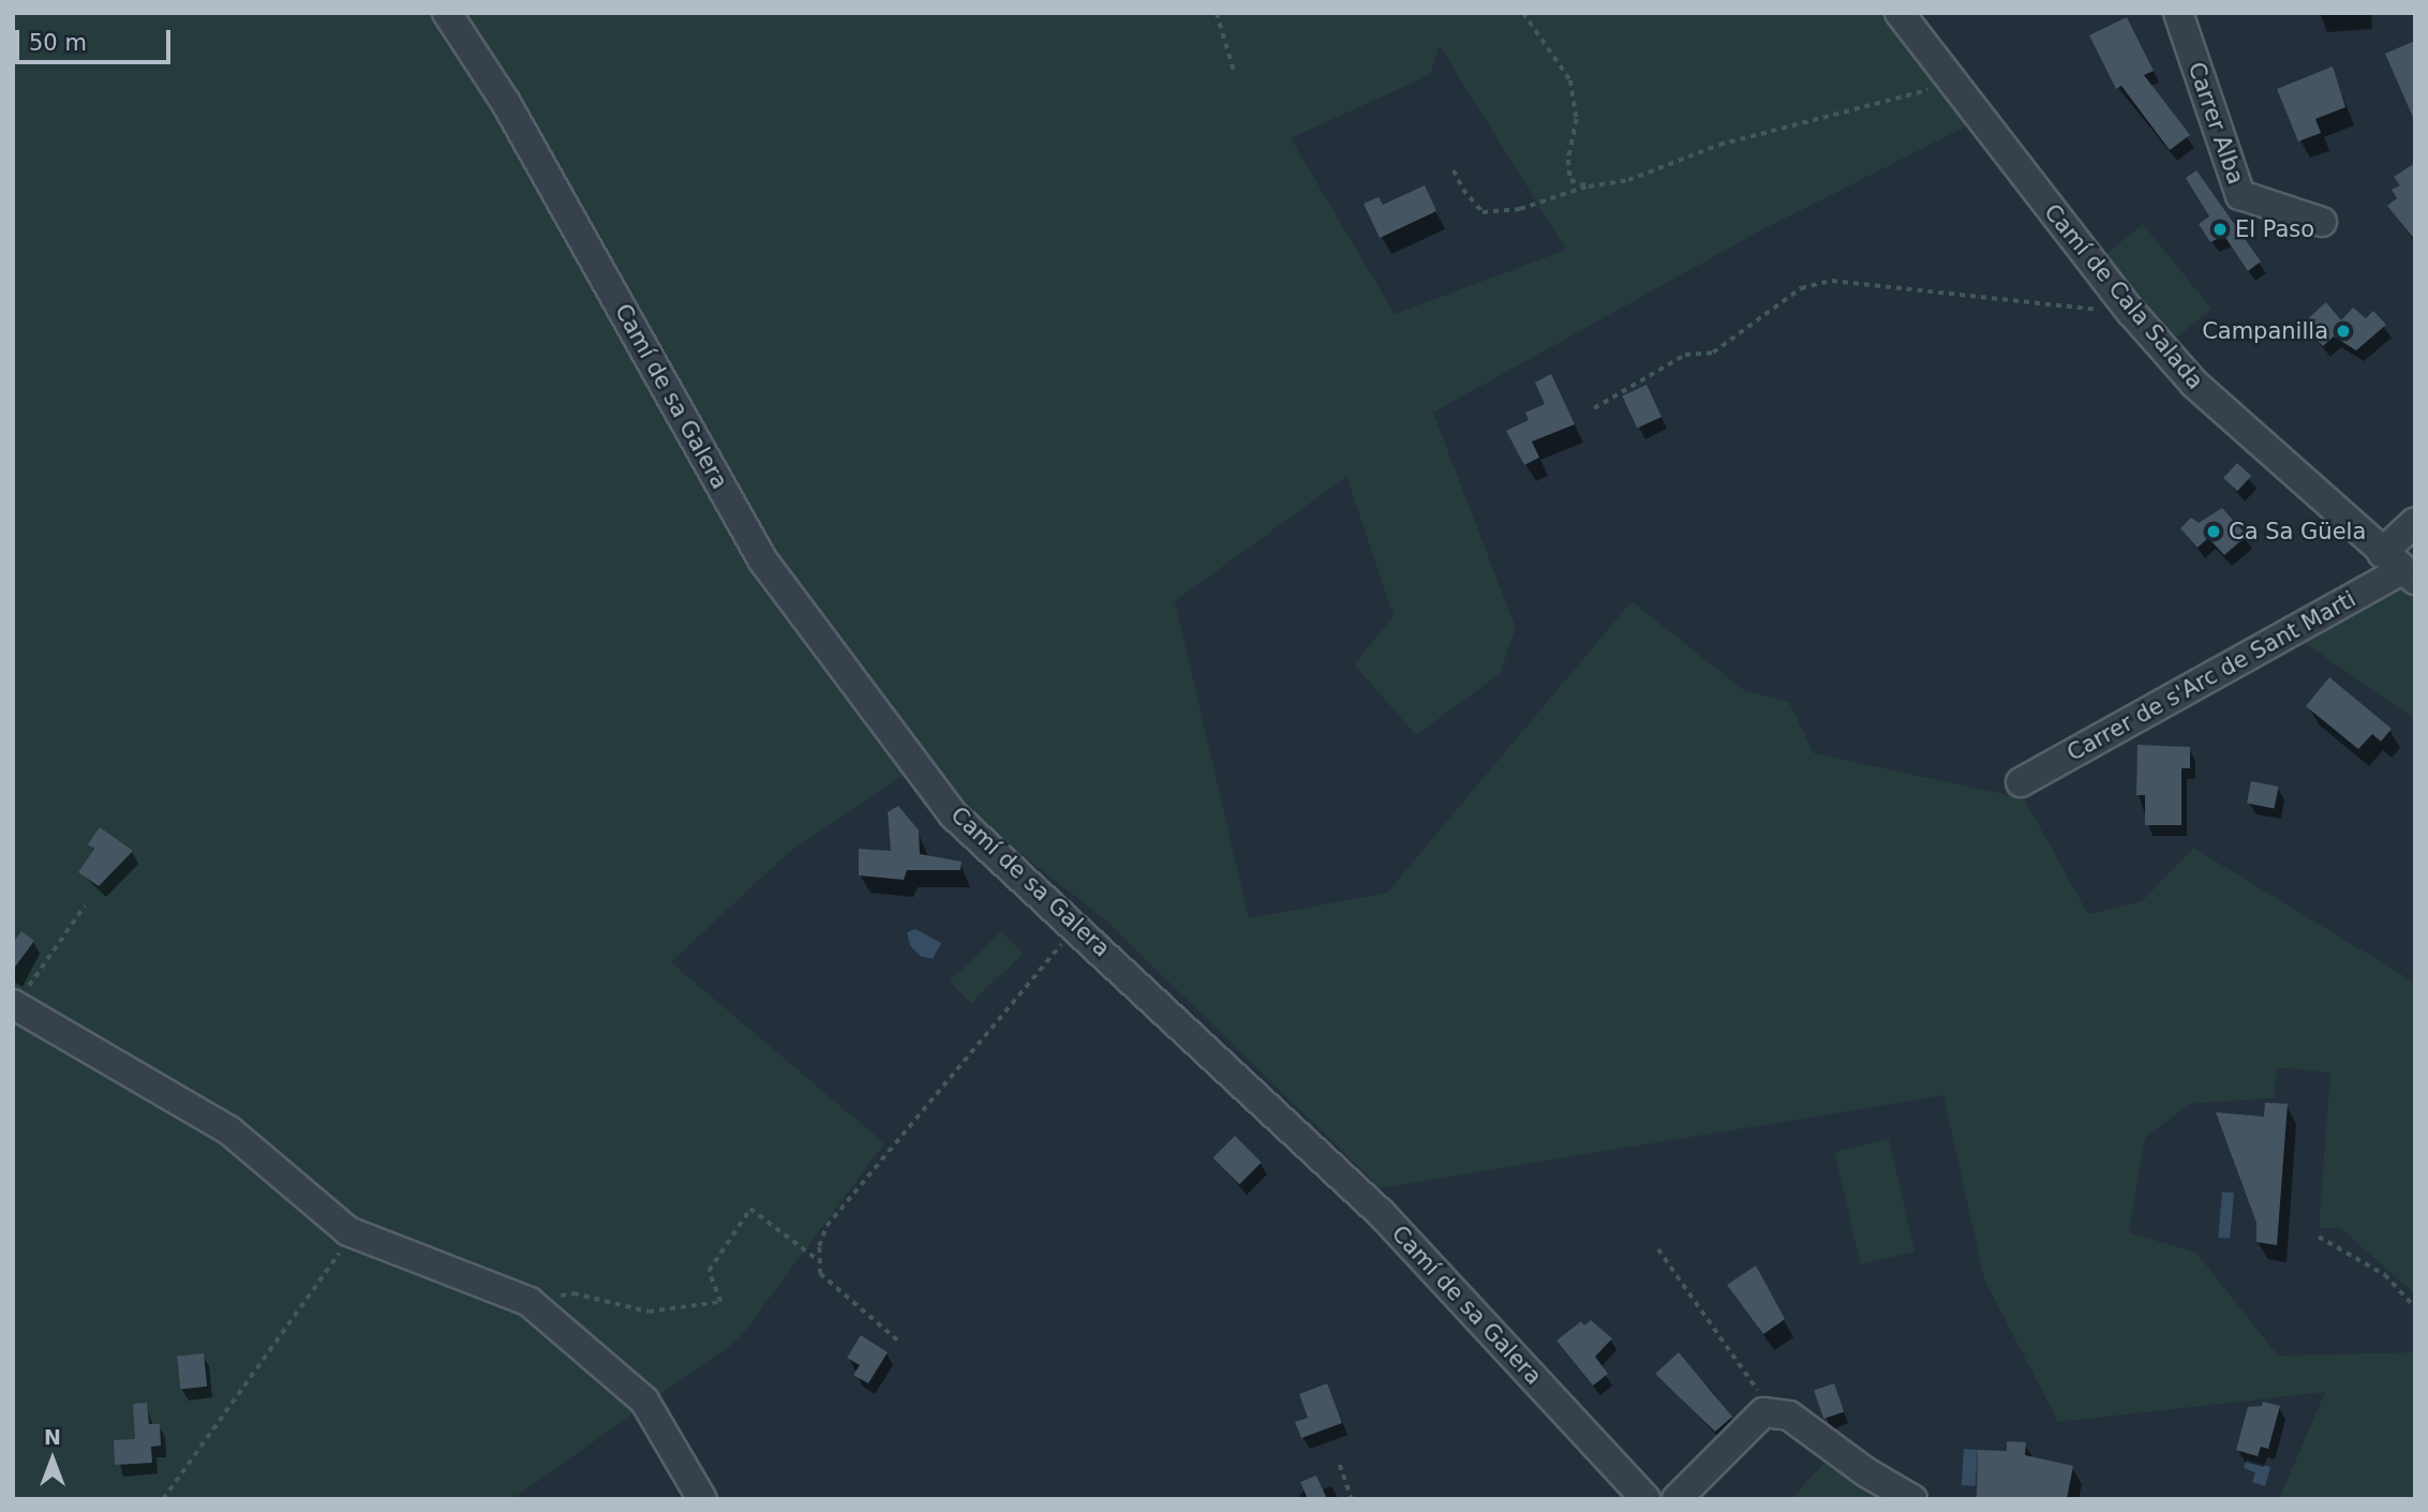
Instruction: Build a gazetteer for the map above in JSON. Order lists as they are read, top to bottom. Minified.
{"streets":{"street":["Carrer Alba","Camí de Cala Salada","Camí de sa Galera","Carrer de s'Arc de Sant Marti"]},"crossings":[["Camí de Cala Salada","Carrer de s'Arc de Sant Marti"]],"places":["El Paso","Campanilla","Ca Sa Güela"],"scale_bar":"50 m","north":"top"}
